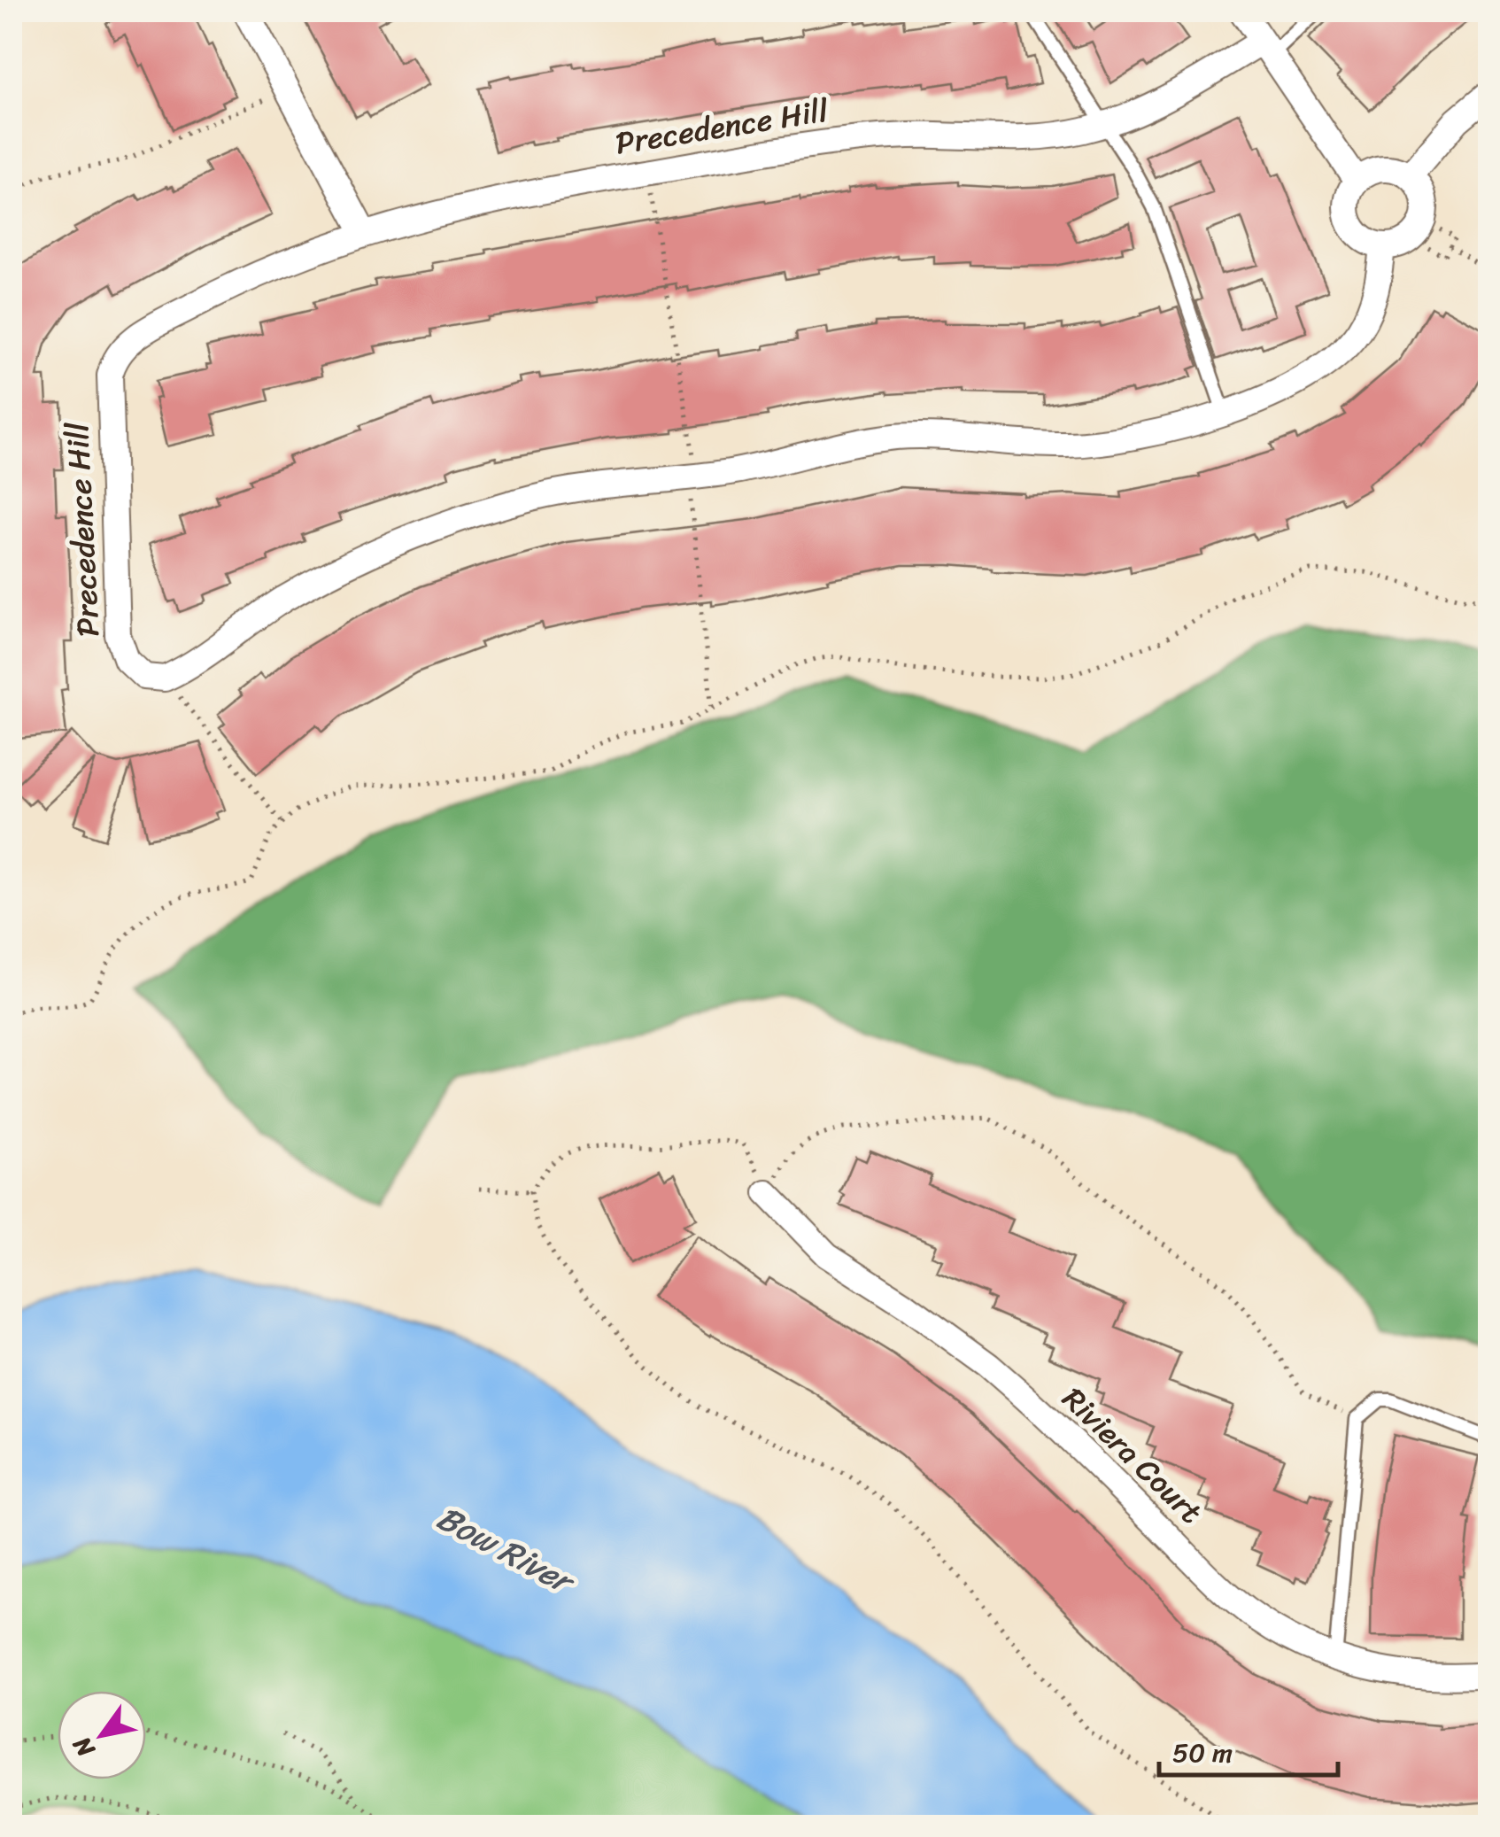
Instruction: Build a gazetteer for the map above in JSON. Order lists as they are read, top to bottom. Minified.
{"streets":{"street":["Precedence Hill","Riviera Court"]},"water":["Bow River"],"scale_bar":"50 m","north":"bottom left"}
